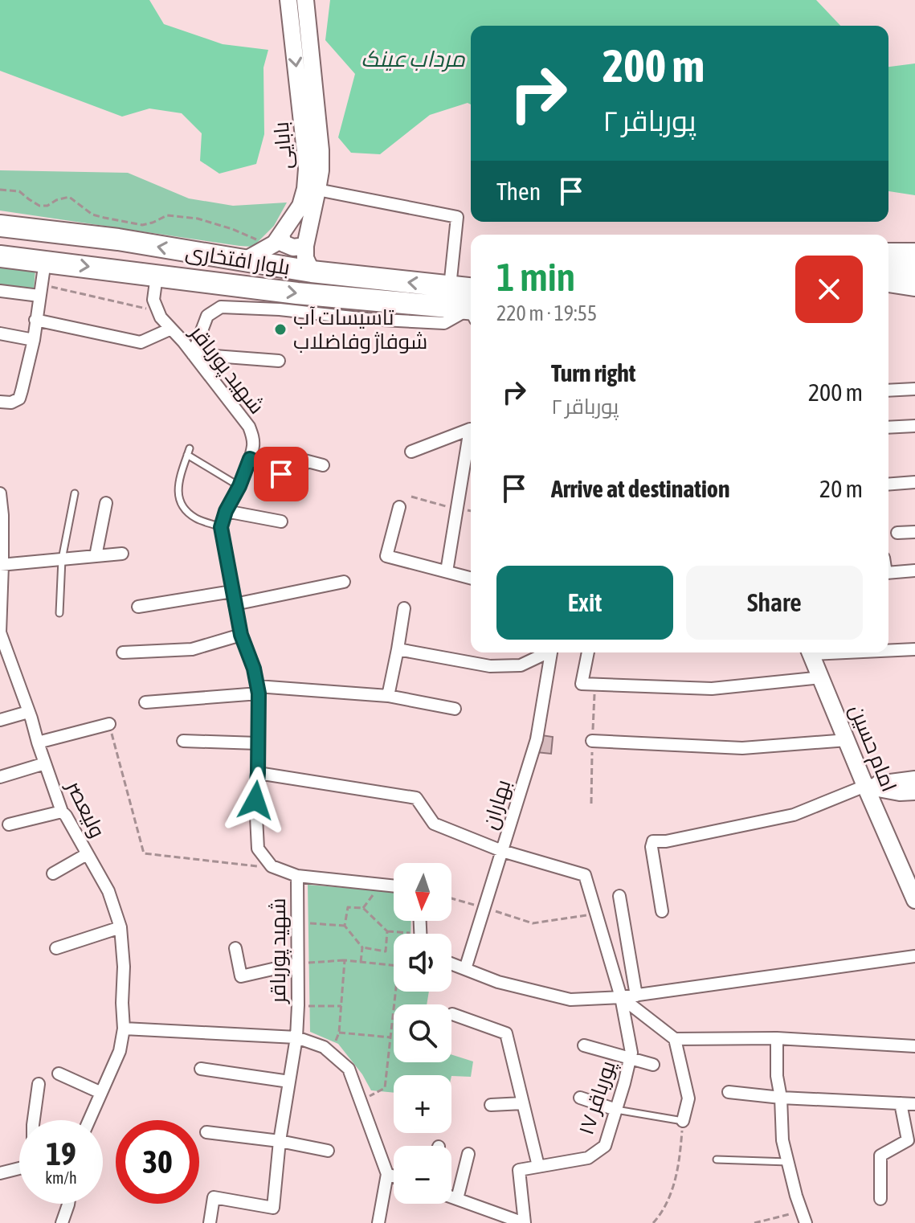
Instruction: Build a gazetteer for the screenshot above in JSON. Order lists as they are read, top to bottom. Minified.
{"streets":{"highway":["بلوار افتخاری"],"main road":["بابایی","امام حسین"],"street":["شهید پورباقر","بهاران","ولیعصر","پورباقر ۱۷"]},"crossings":[["بابایی","بلوار افتخاری"],["بهاران","پورباقر ۱۷"]],"water":["مرداب عینک"],"places":["تاسیسات آب شوفاژ وفاضلاب"],"north":"bottom","page":{"turn":["200 m","پورباقر ۲"],"then":"Then","heading":["1 min","220 m · 19:55"],"list":[{"name":"Turn right","note":"پورباقر ۲","value":"200 m"},{"name":"Arrive at destination","value":"20 m"}],"buttons":["Exit","Share"],"map_buttons":["+","−"],"speed":"19 km/h","limit":"30"}}
